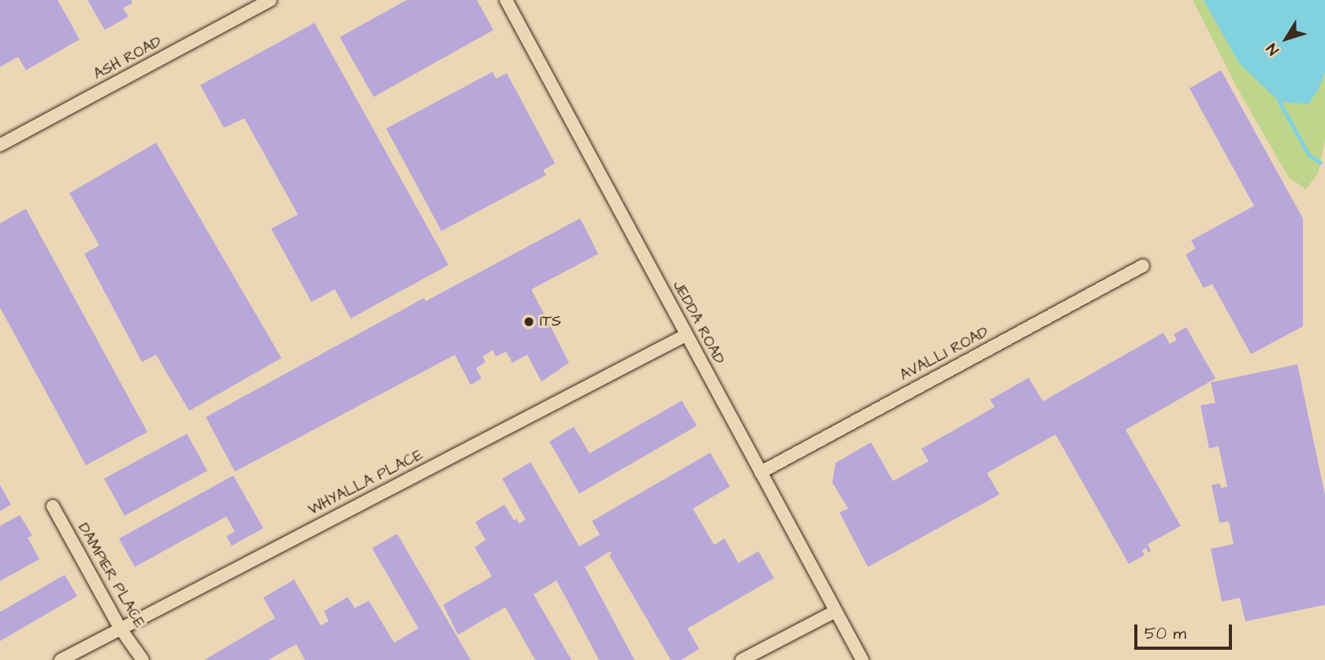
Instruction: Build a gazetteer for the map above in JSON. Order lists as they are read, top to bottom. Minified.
{"streets":{"street":["ASH ROAD","JEDDA ROAD","AVALLI ROAD","WHYALLA PLACE","DAMPIER PLACE"]},"crossings":[["JEDDA ROAD","AVALLI ROAD"],["JEDDA ROAD","WHYALLA PLACE"],["WHYALLA PLACE","DAMPIER PLACE"]],"places":["ITS"],"scale_bar":"50 m","north":"bottom left"}
